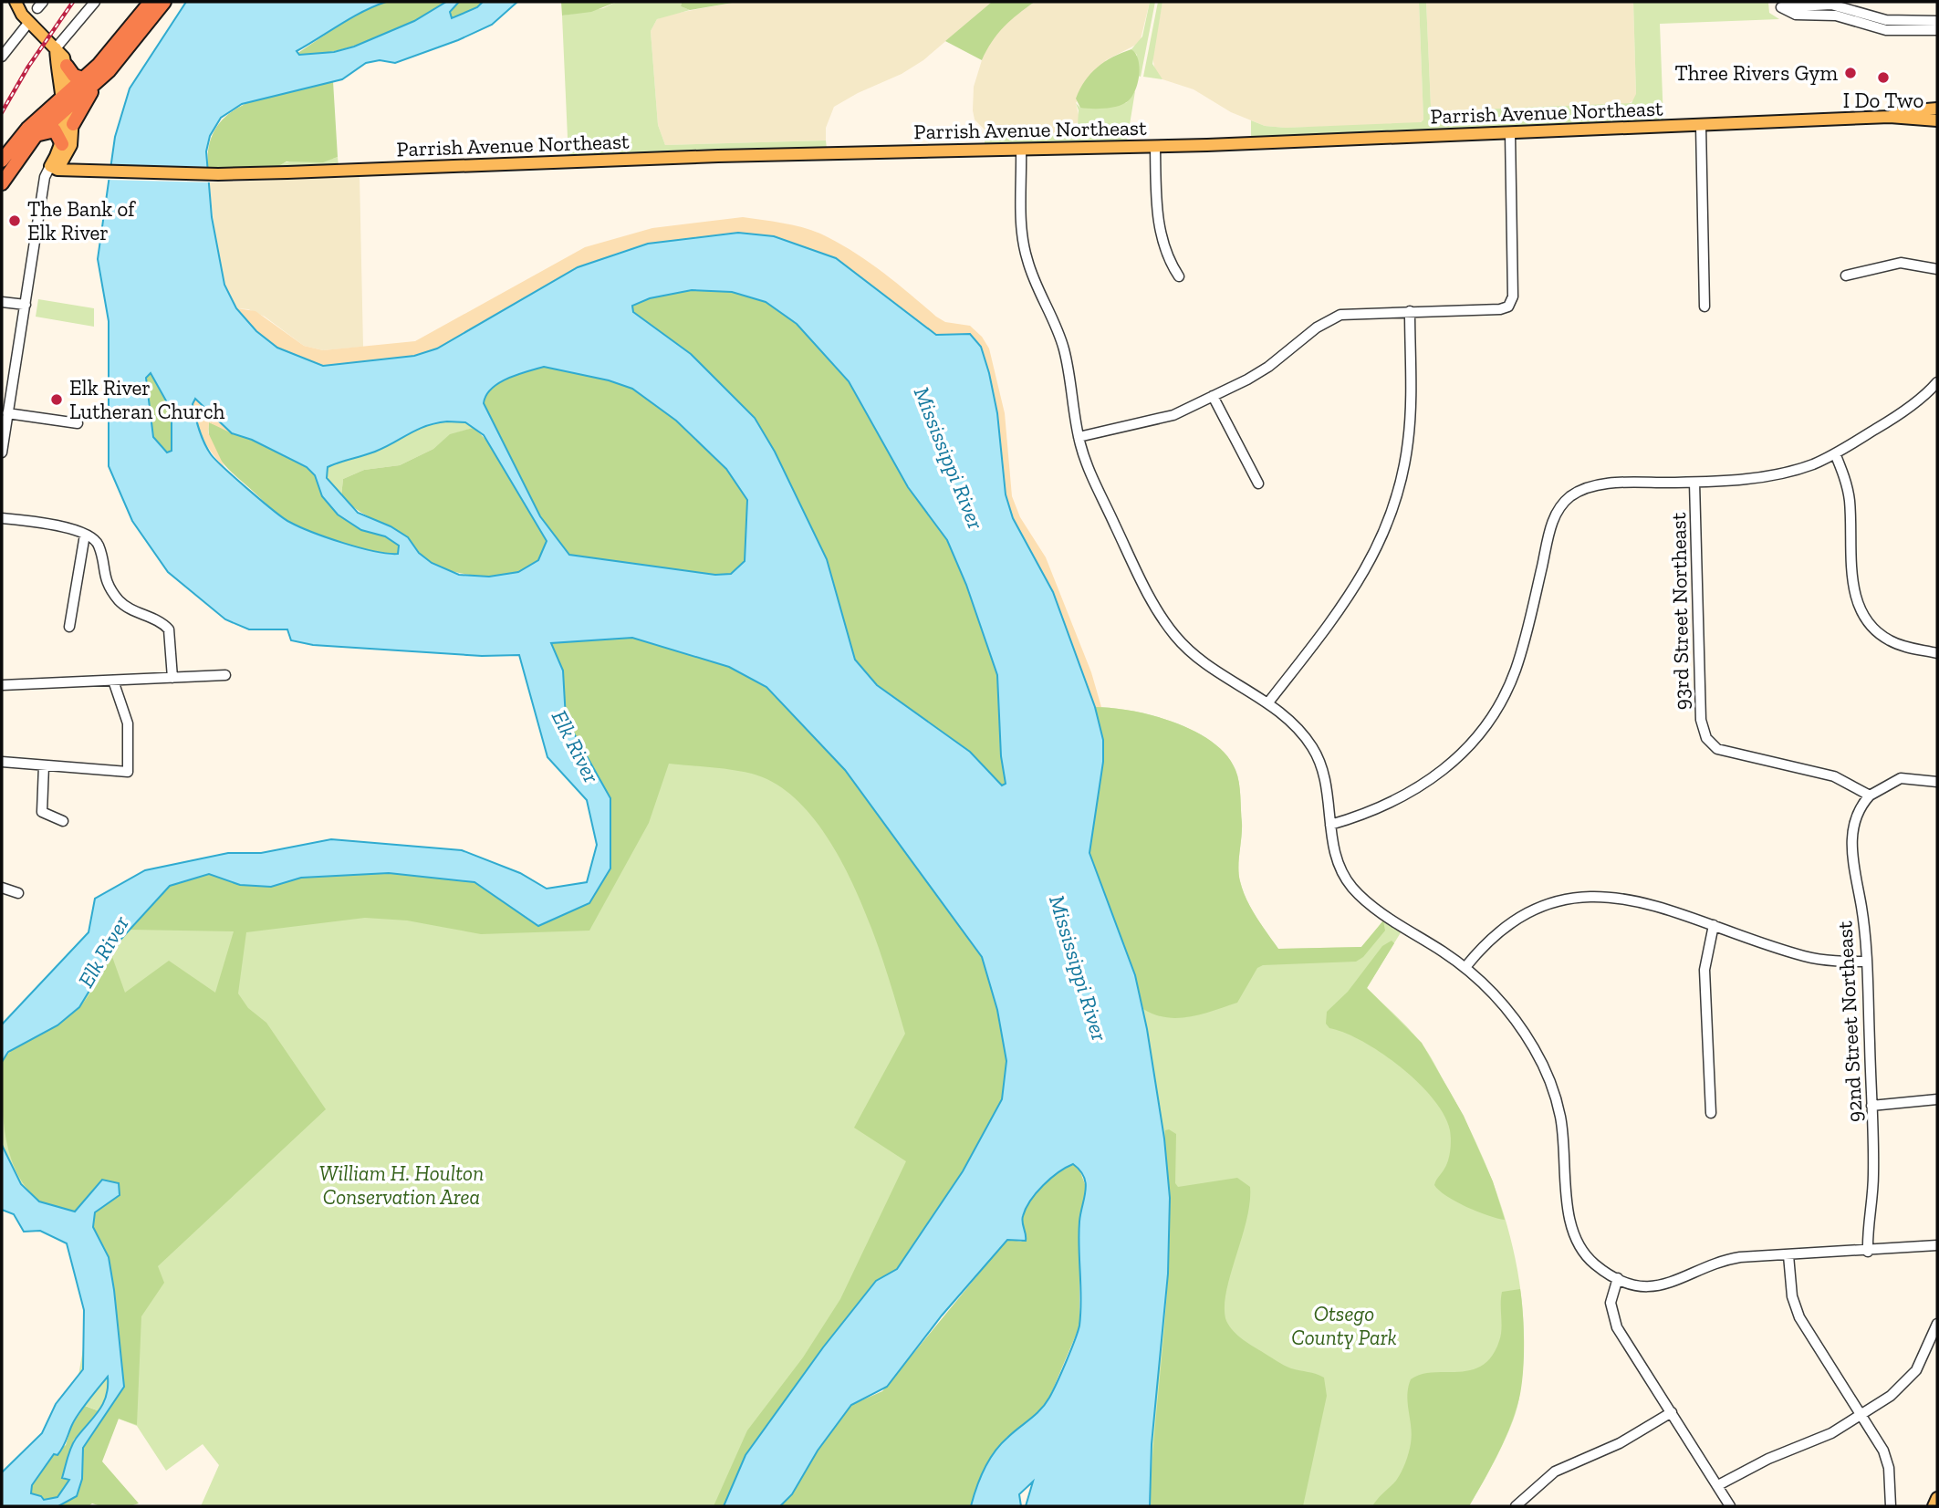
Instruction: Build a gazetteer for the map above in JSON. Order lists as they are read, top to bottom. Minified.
{"streets":{"main road":["Parrish Avenue Northeast"],"street":["93rd Street Northeast","92nd Street Northeast"]},"crossings":[["93rd Street Northeast","92nd Street Northeast"]],"water":["Mississippi River","Elk River"],"parks":["William H. Houlton Conservation Area","Otsego County Park"],"places":["Three Rivers Gym","I Do Two","The Bank of Elk River","Elk River Lutheran Church"]}
